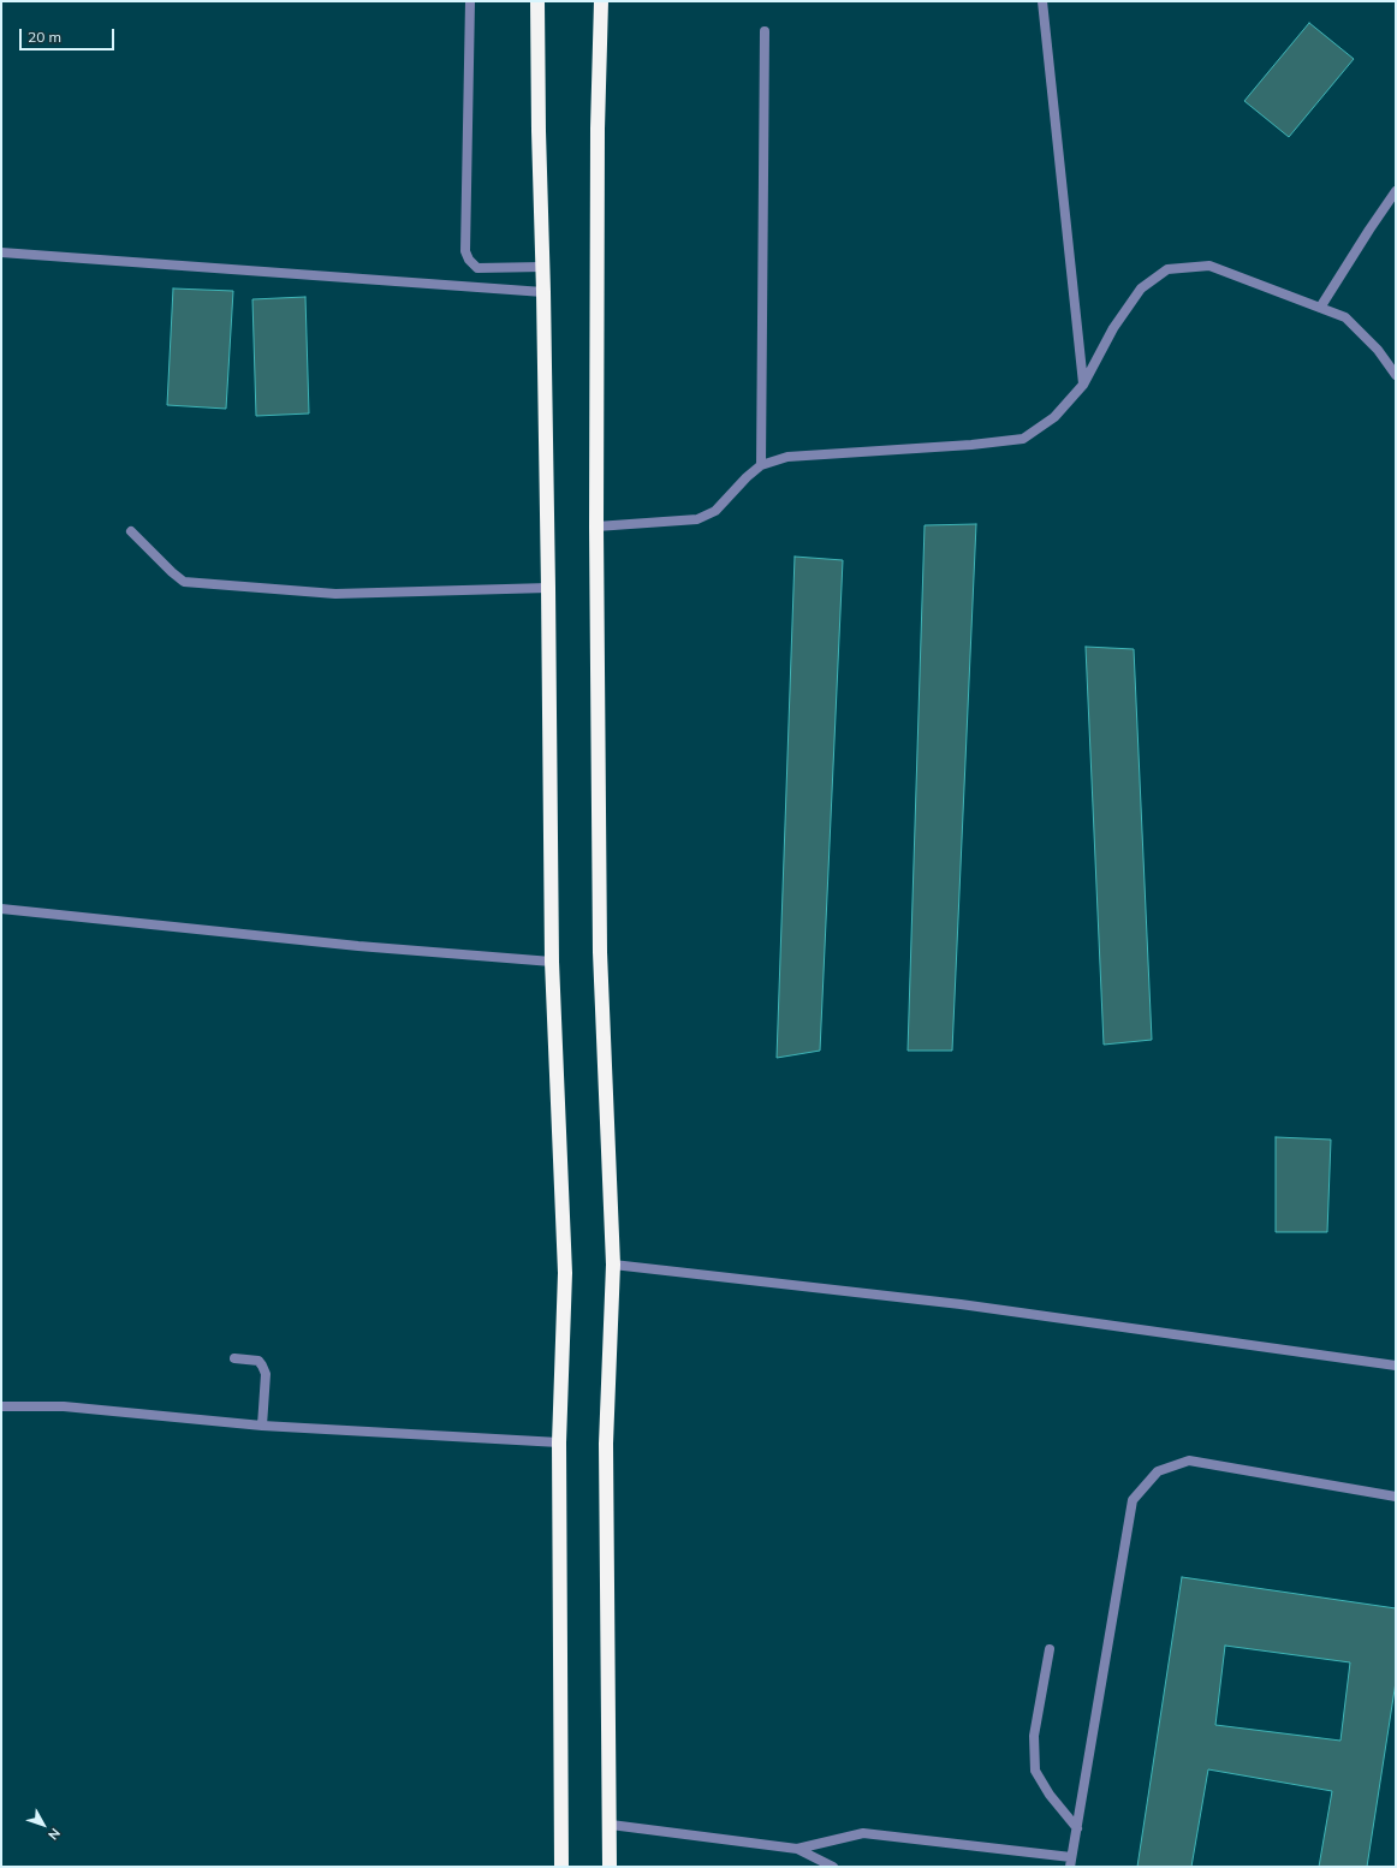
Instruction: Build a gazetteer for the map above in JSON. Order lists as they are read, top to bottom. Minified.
{"scale_bar":"20 m","north":"bottom right"}
